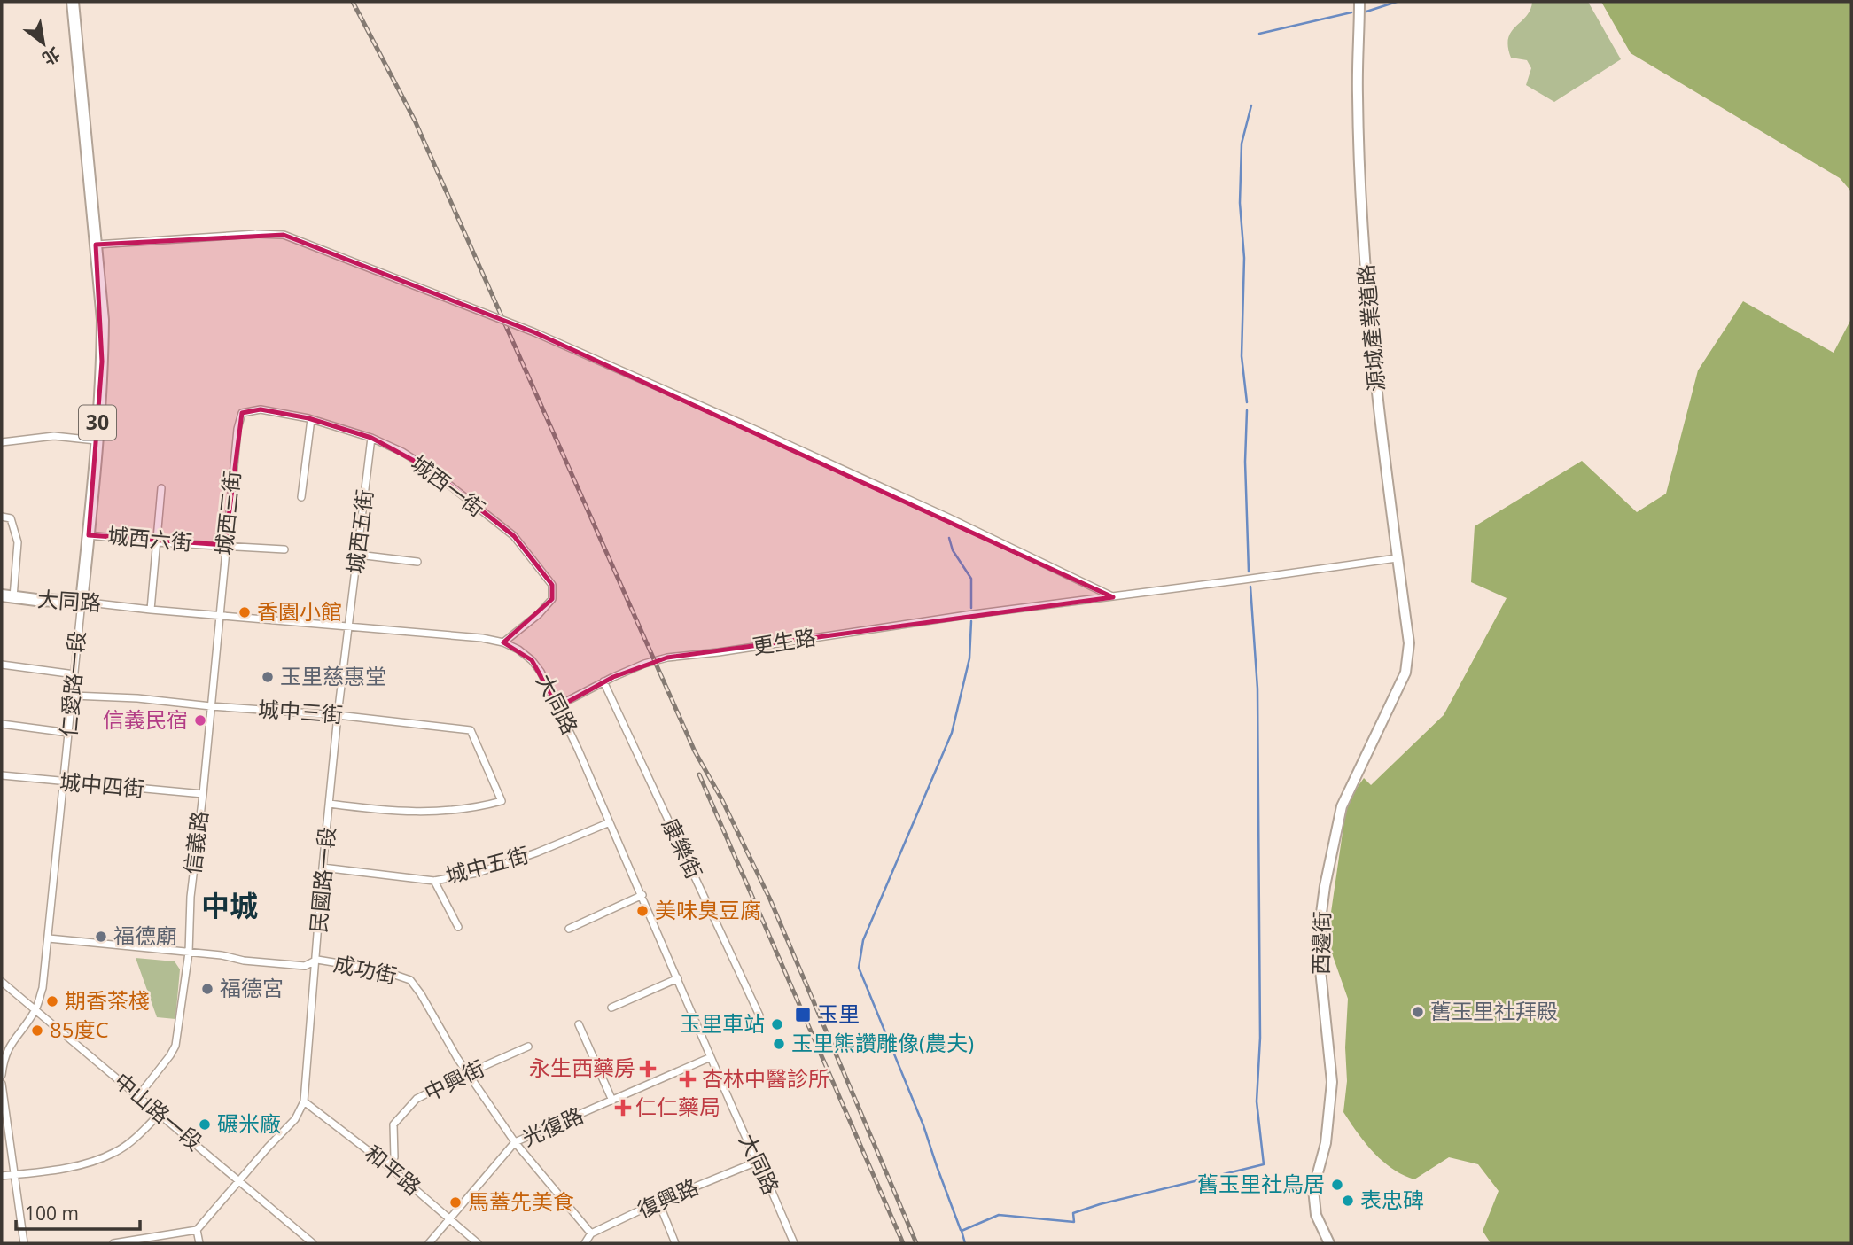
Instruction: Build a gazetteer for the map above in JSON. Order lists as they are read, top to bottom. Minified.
{"streets":{"main road":["30","大同路","仁愛路一段"],"street":["源城產業道路","城西一街","城西三街","城西五街","城西六街","更生路","城中三街","城中四街","信義路","康樂街","城中五街","民國路一段","西邊街","成功街","中興街","中山路一段","光復路","和平路","復興路"]},"crossings":[["源城產業道路","更生路"],["源城產業道路","西邊街"],["30","仁愛路一段"],["城西一街","城西三街"],["城西一街","城西五街"],["城西一街","大同路"],["城西三街","城西六街"],["城西三街","大同路"],["城西三街","信義路"],["城西五街","大同路"],["城西五街","民國路一段"],["城西六街","仁愛路一段"],["大同路","更生路"],["大同路","仁愛路一段"],["大同路","信義路"],["大同路","城中五街"],["大同路","民國路一段"],["大同路","光復路"],["大同路","復興路"],["更生路","康樂街"],["仁愛路一段","城中三街"],["仁愛路一段","城中四街"],["仁愛路一段","成功街"],["仁愛路一段","中山路一段"],["城中三街","信義路"],["城中三街","民國路一段"],["城中四街","信義路"],["信義路","成功街"],["信義路","中山路一段"],["城中五街","民國路一段"],["民國路一段","成功街"],["民國路一段","中山路一段"],["民國路一段","和平路"],["成功街","中興街"],["成功街","光復路"],["成功街","復興路"],["中興街","和平路"],["光復路","和平路"]],"districts":["中城"],"places":{"other":["香園小館","玉里慈惠堂","信義民宿","美味臭豆腐","福德廟","福德宮","期香茶棧","舊玉里社拜殿","玉里車站","85度C","玉里熊讚雕像(農夫)","碾米廠","舊玉里社鳥居","表忠碑","馬蓋先美食"],"transit":["玉里"],"health":["永生西藥房","杏林中醫診所","仁仁藥局"]},"scale_bar":"100 m","north":"bottom right"}
